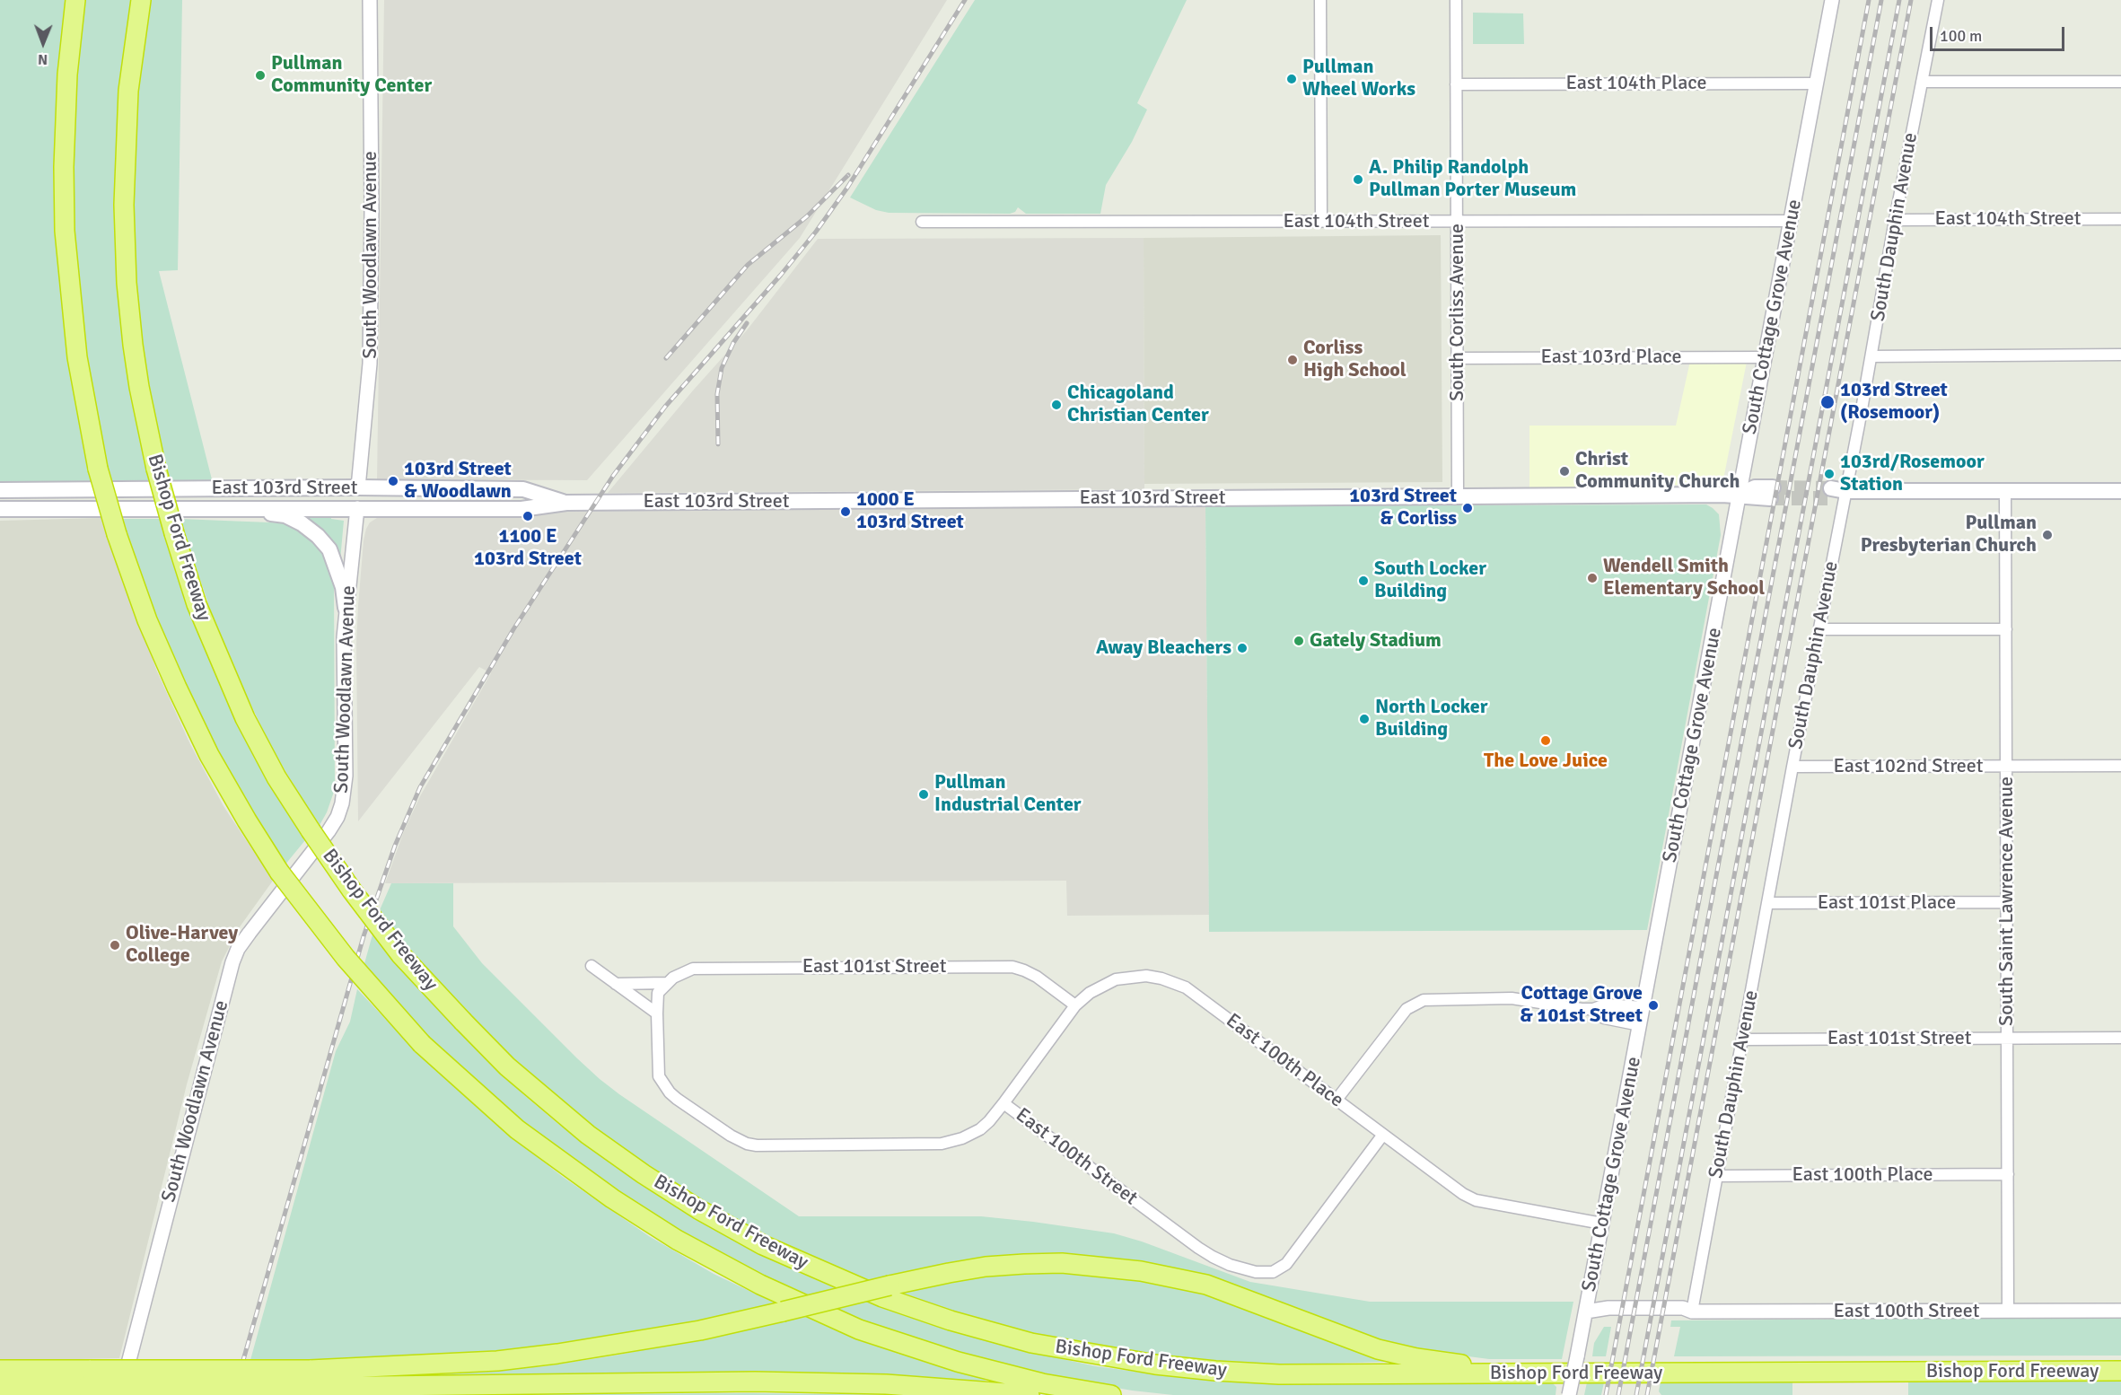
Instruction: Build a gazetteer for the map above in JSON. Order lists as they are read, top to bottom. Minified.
{"streets":{"highway":["Bishop Ford Freeway"],"main road":["East 103rd Street"],"street":["East 104th Place","East 104th Street","South Dauphin Avenue","South Woodlawn Avenue","South Corliss Avenue","South Cottage Grove Avenue","East 103rd Place","East 102nd Street","South Saint Lawrence Avenue","East 101st Place","East 101st Street","East 100th Place","East 100th Street"]},"crossings":[["East 104th Place","South Corliss Avenue"],["East 104th Place","South Cottage Grove Avenue"],["East 104th Street","South Dauphin Avenue"],["East 104th Street","South Corliss Avenue"],["East 104th Street","South Cottage Grove Avenue"],["South Dauphin Avenue","East 102nd Street"],["South Dauphin Avenue","East 101st Place"],["South Dauphin Avenue","East 101st Street"],["South Dauphin Avenue","East 100th Place"],["South Dauphin Avenue","East 100th Street"],["South Woodlawn Avenue","East 103rd Street"],["South Corliss Avenue","East 103rd Place"],["South Corliss Avenue","East 103rd Street"],["South Cottage Grove Avenue","East 103rd Place"],["South Cottage Grove Avenue","East 103rd Street"],["South Cottage Grove Avenue","East 100th Place"],["South Cottage Grove Avenue","East 100th Street"],["East 102nd Street","South Saint Lawrence Avenue"],["South Saint Lawrence Avenue","East 101st Place"],["South Saint Lawrence Avenue","East 101st Street"],["South Saint Lawrence Avenue","East 100th Place"],["South Saint Lawrence Avenue","East 100th Street"],["East 101st Street","East 100th Place"],["East 100th Place","East 100th Street"]],"places":["Pullman Community Center","Pullman Wheel Works","A. Philip Randolph Pullman Porter Museum","Corliss High School","103rd Street (Rosemoor)","Chicagoland Christian Center","Christ Community Church","103rd/Rosemoor Station","103rd Street & Woodlawn","103rd Street & Corliss","1000 E 103rd Street","1100 E 103rd Street","Pullman Presbyterian Church","Wendell Smith Elementary School","South Locker Building","Gately Stadium","Away Bleachers","North Locker Building","The Love Juice","Pullman Industrial Center","Olive-Harvey College","Cottage Grove & 101st Street"],"scale_bar":"100 m","north":"bottom"}
